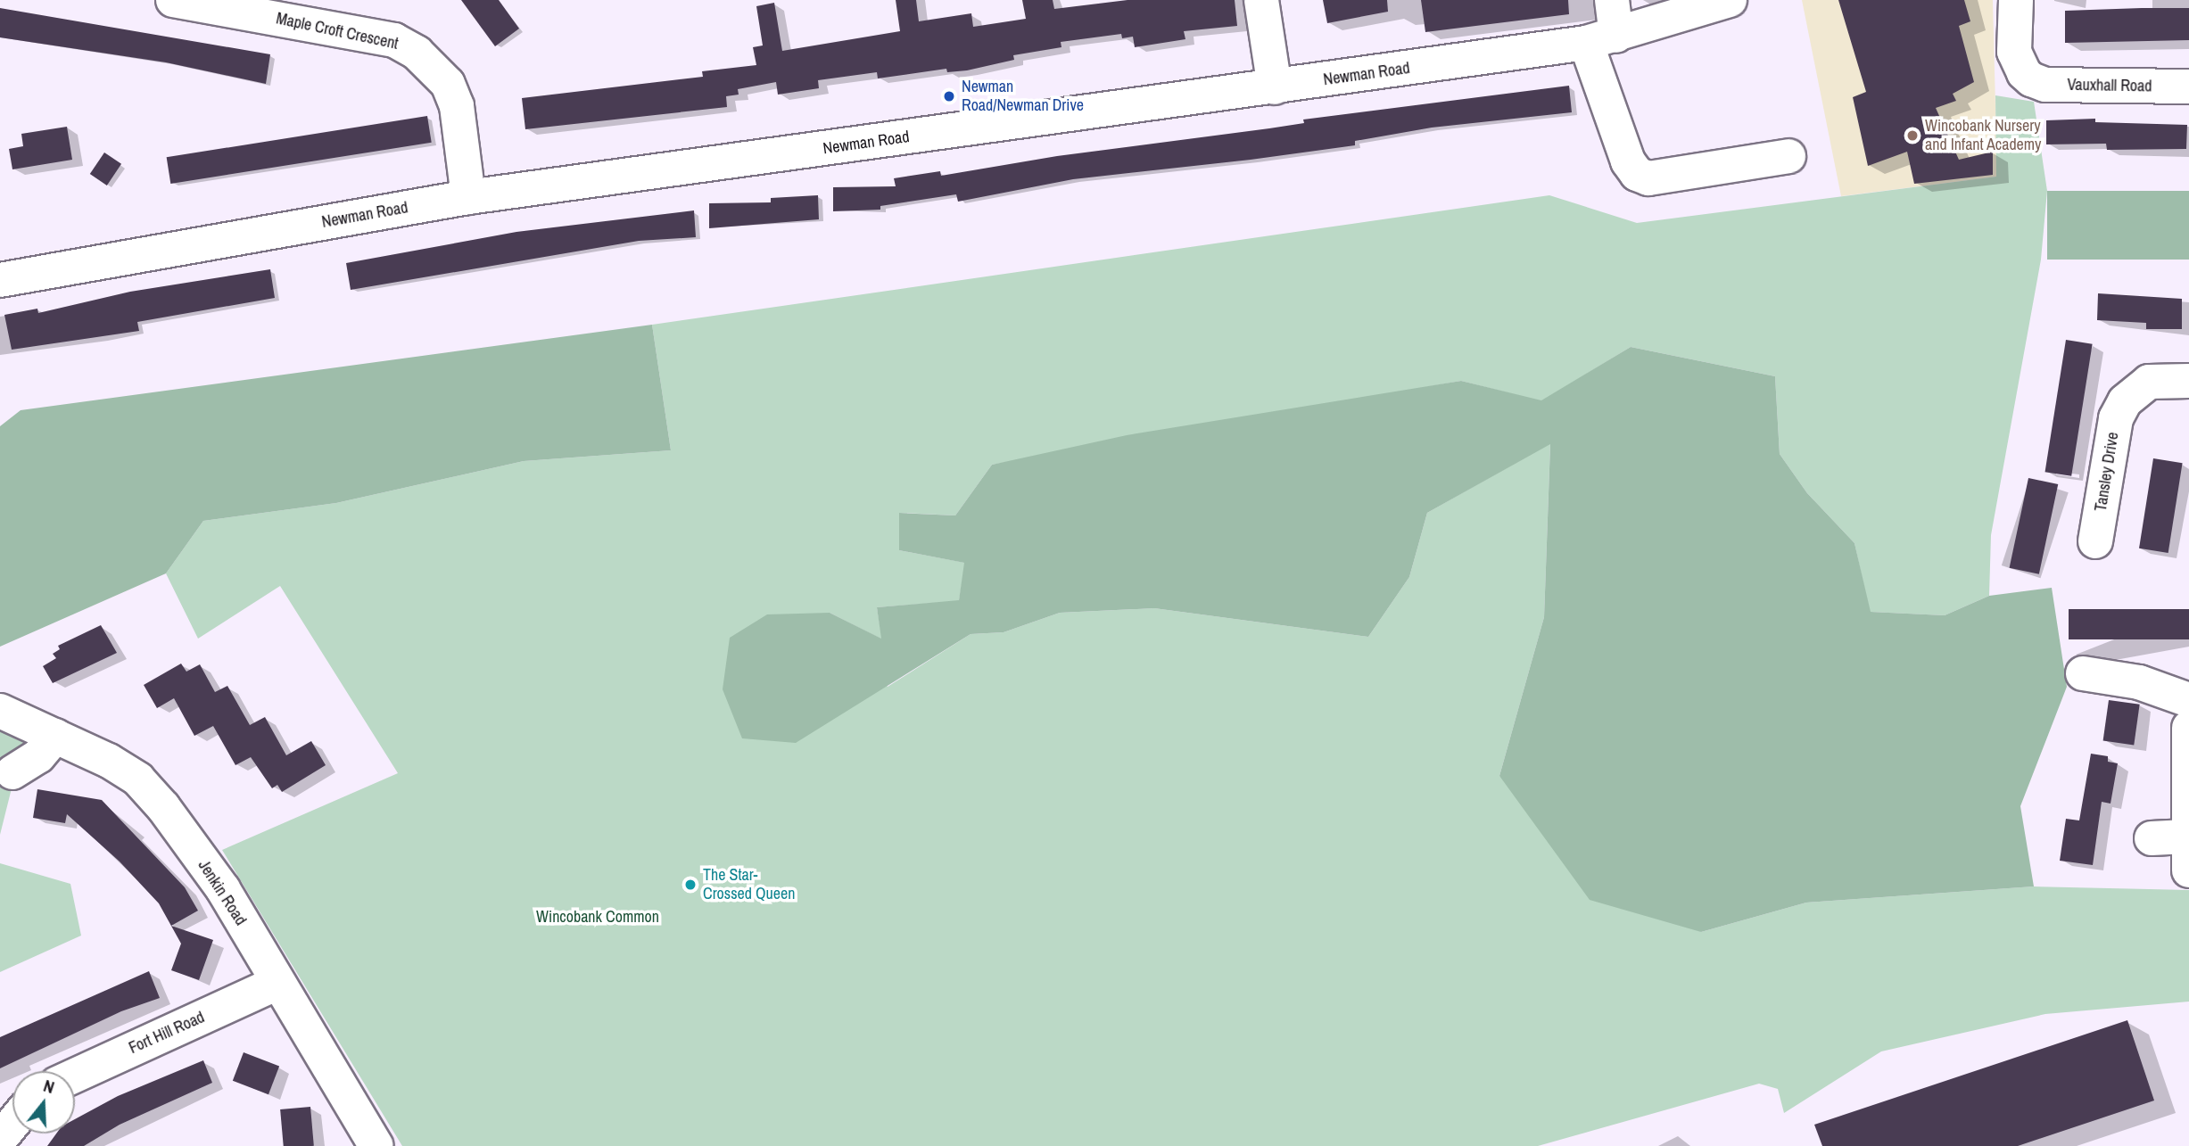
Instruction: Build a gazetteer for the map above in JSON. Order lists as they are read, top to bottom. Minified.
{"streets":{"street":["Maple Croft Crescent","Newman Road","Vauxhall Road","Tansley Drive","Jenkin Road","Fort Hill Road"]},"crossings":[["Maple Croft Crescent","Newman Road"],["Jenkin Road","Fort Hill Road"]],"parks":["Wincobank Common"],"places":["Newman Road/Newman Drive","Wincobank Nursery and Infant Academy","The Star- Crossed Queen"],"north":"top"}
